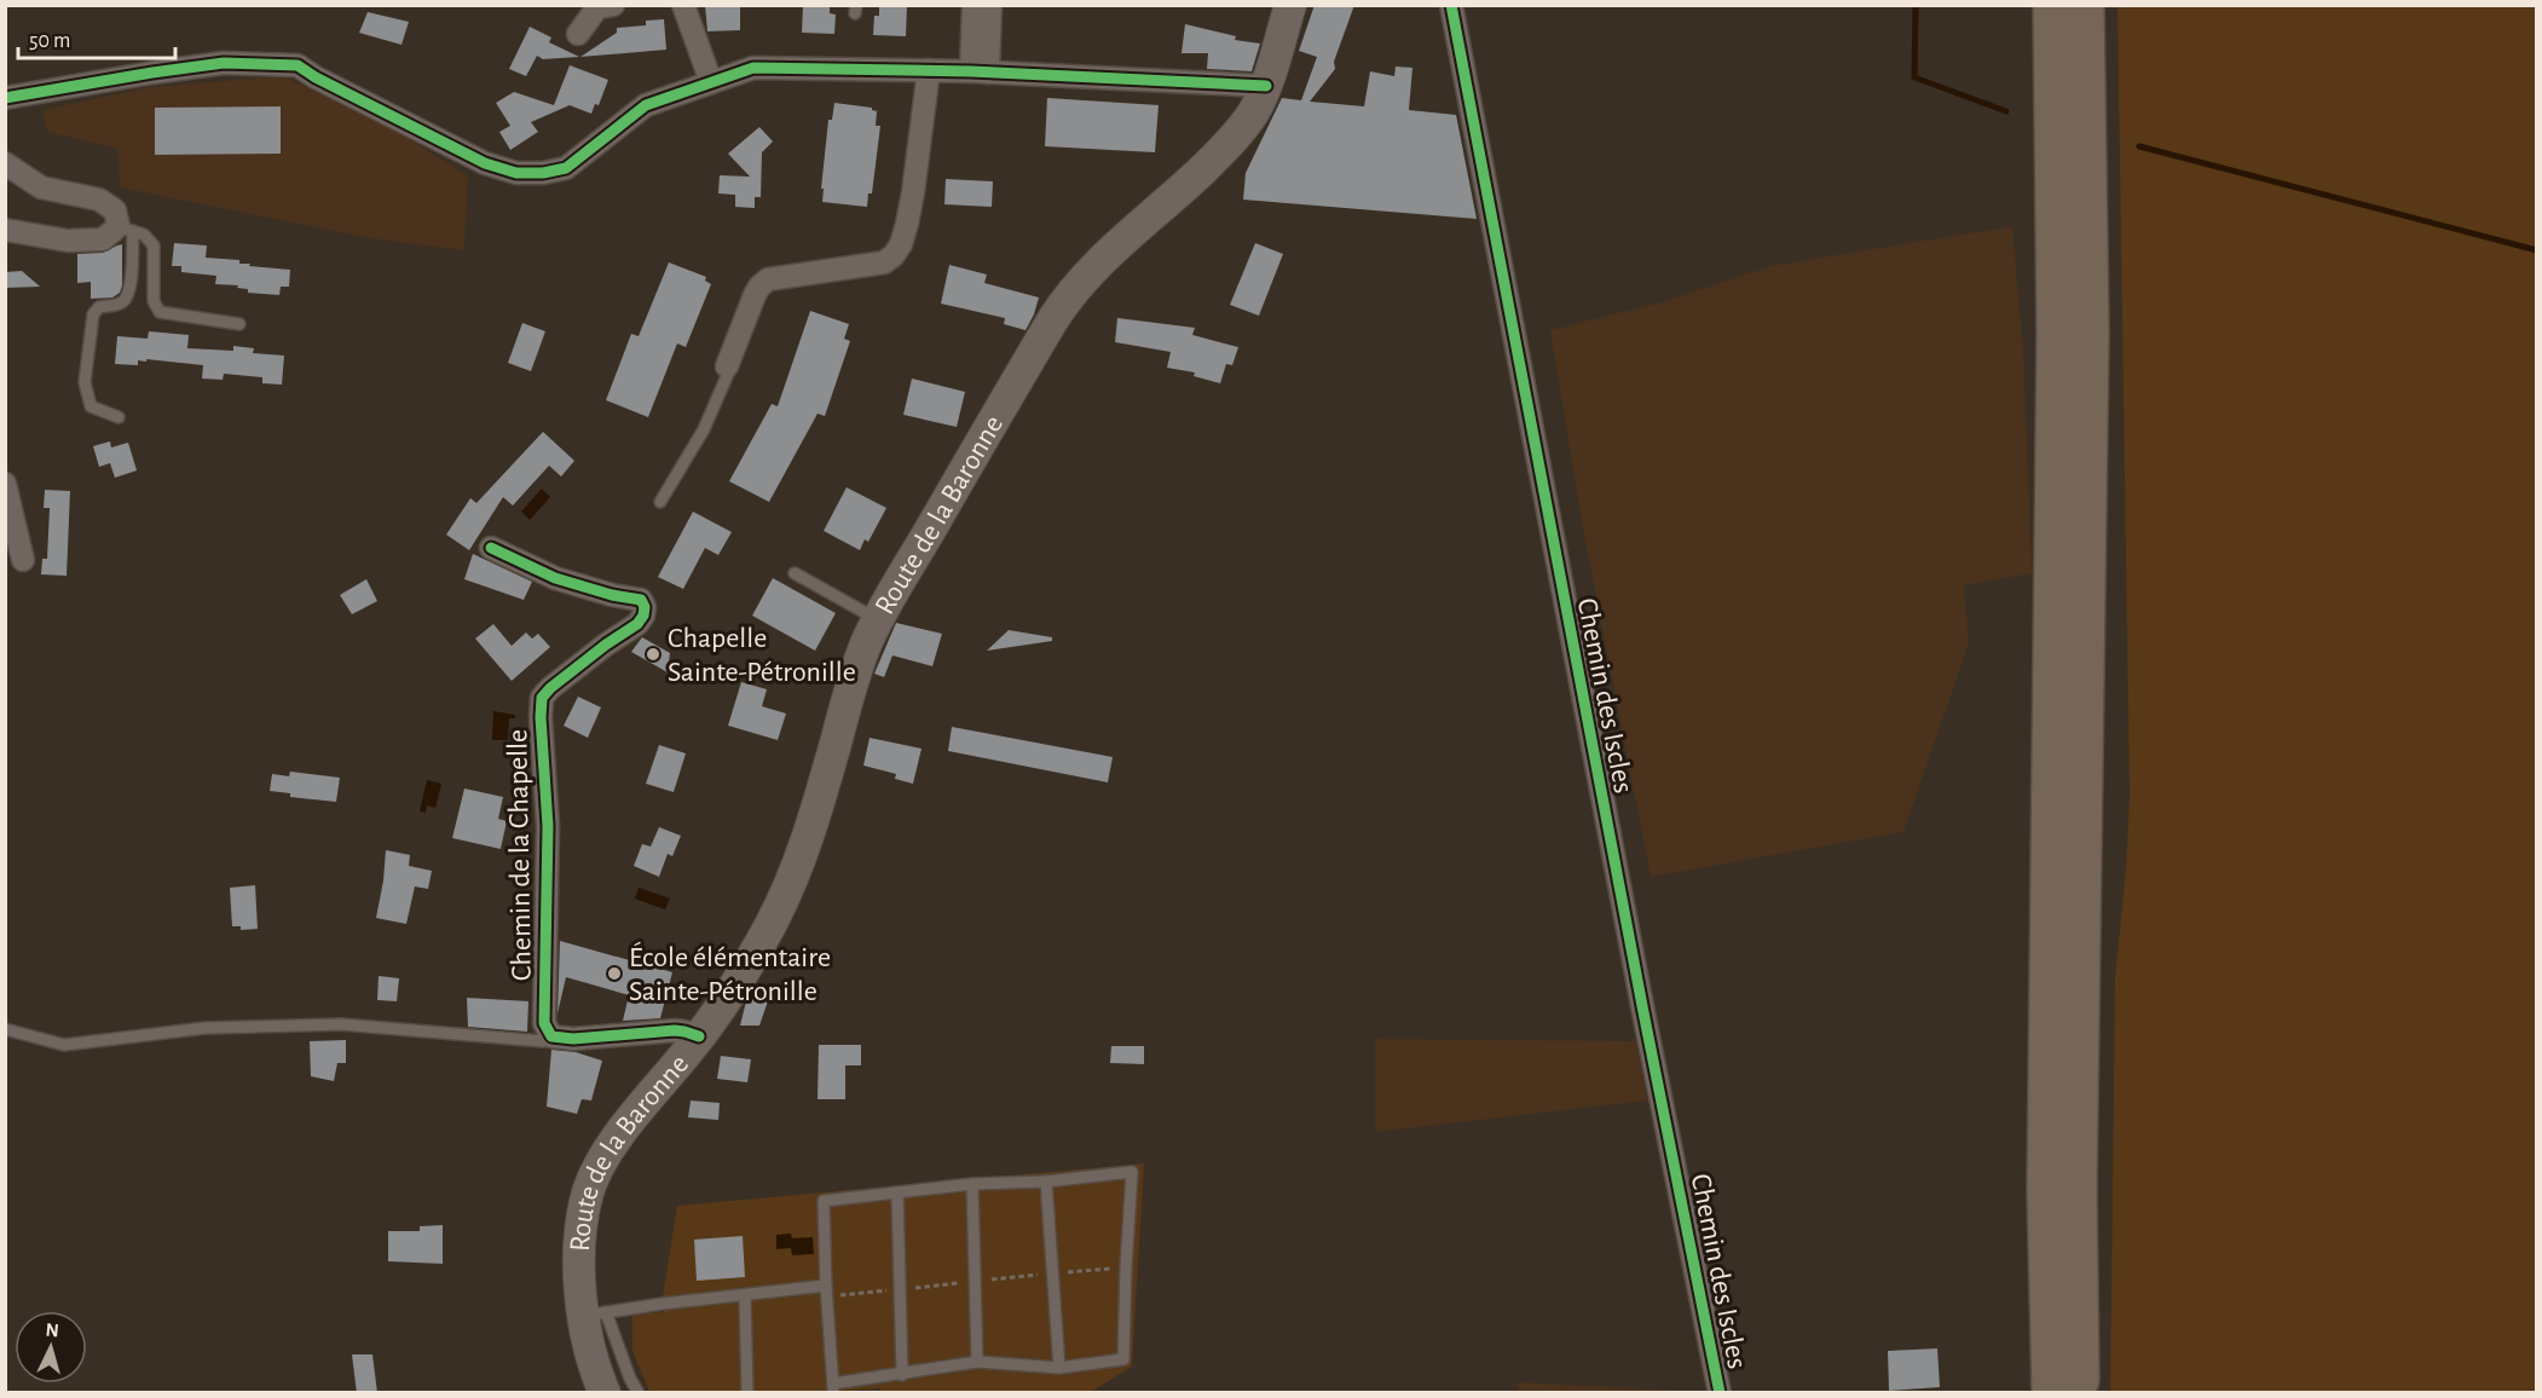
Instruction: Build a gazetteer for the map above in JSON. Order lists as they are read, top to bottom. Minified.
{"streets":{"main road":["Route de la Baronne"],"street":["Chemin des Iscles","Chemin de la Chapelle"]},"places":["Chapelle Sainte-Pétronille","École élémentaire Sainte-Pétronille"],"scale_bar":"50 m","north":"top"}
